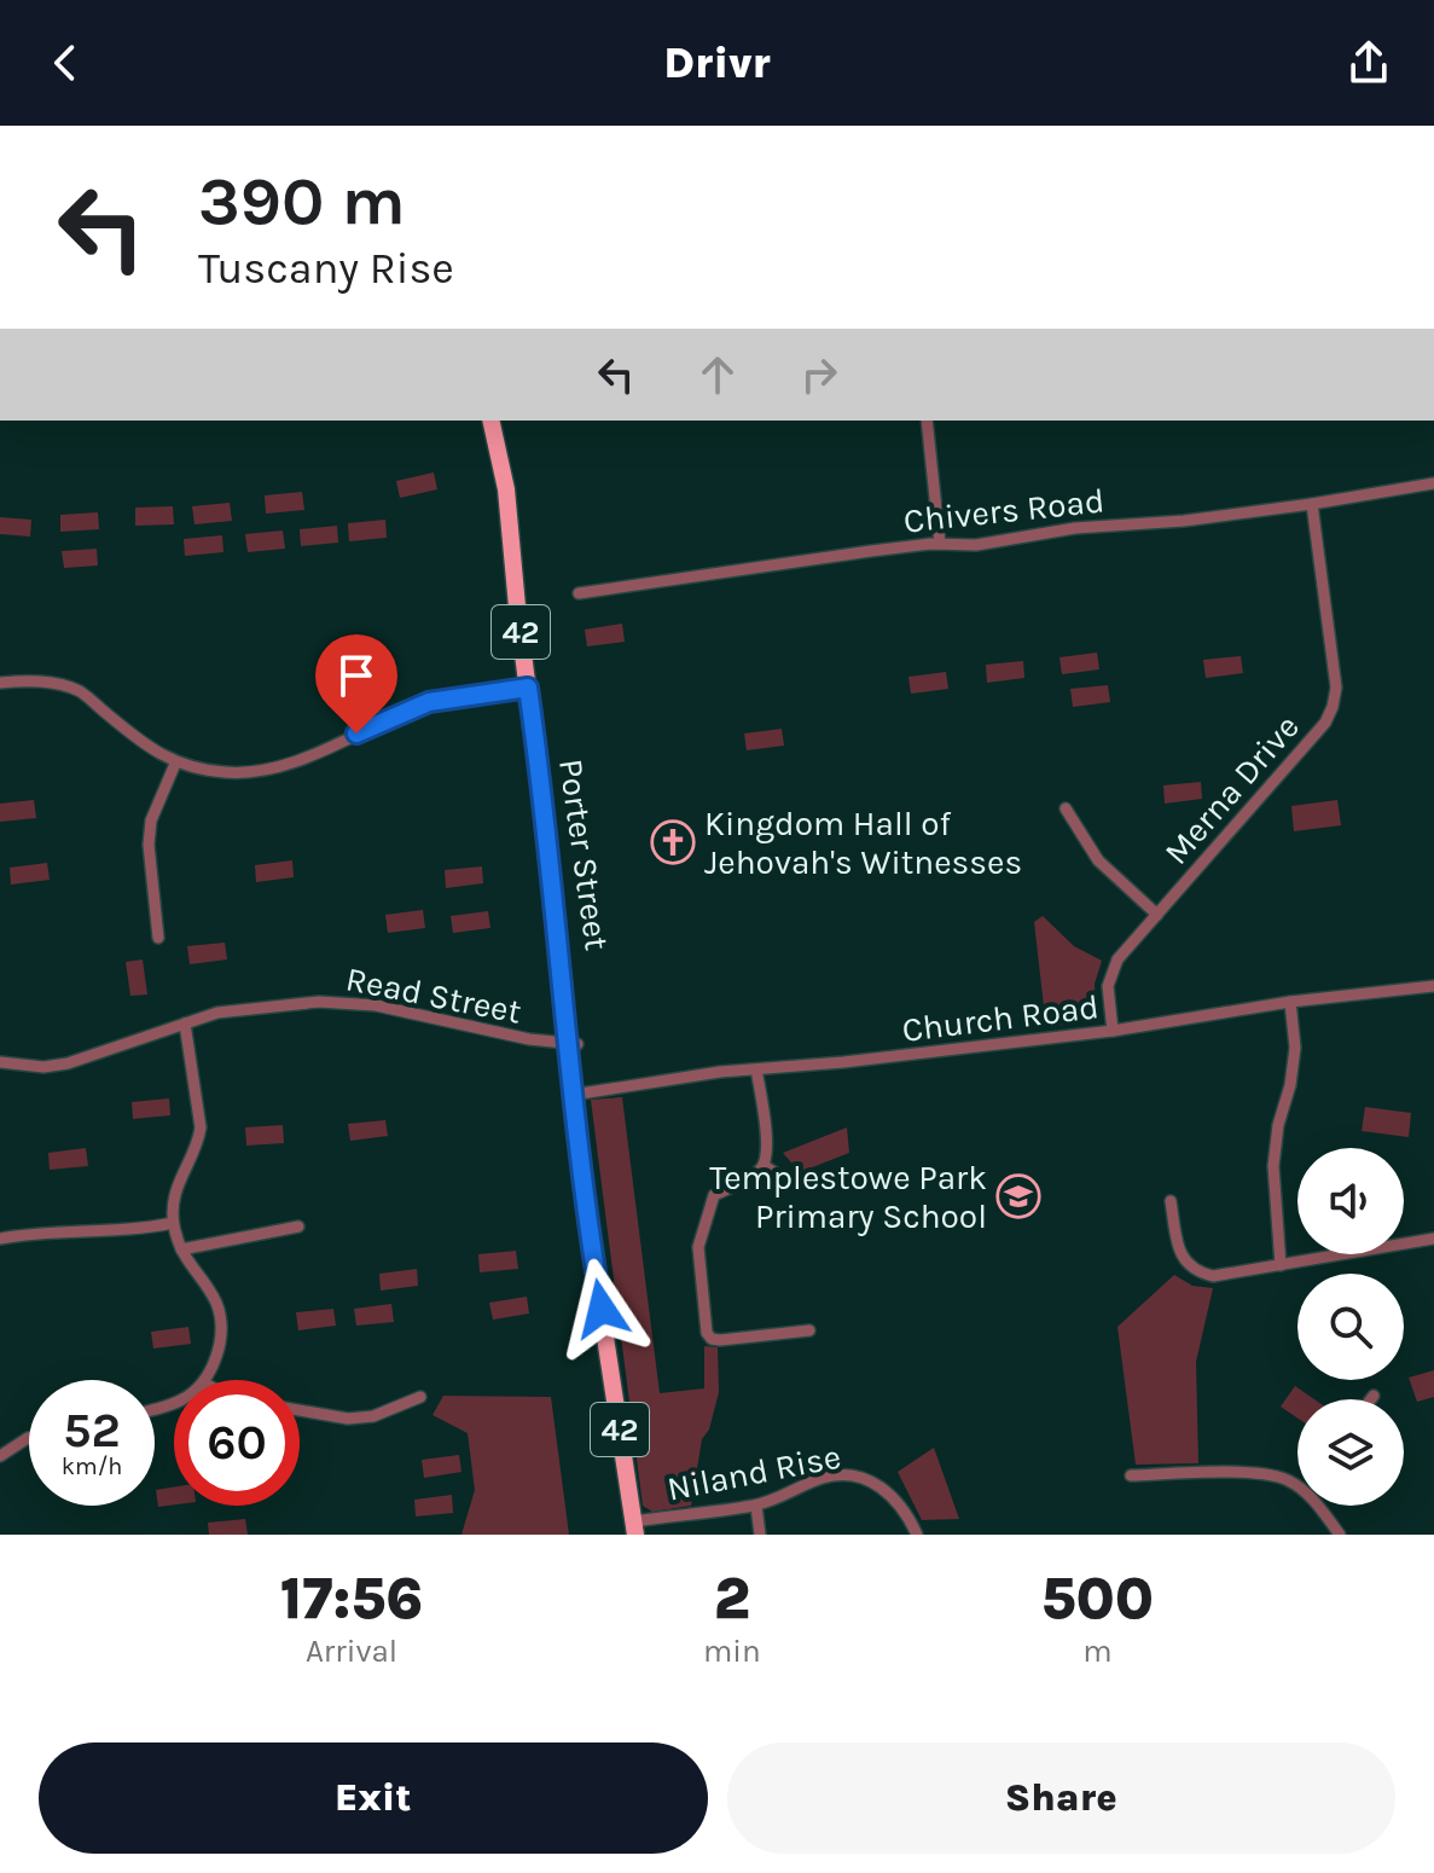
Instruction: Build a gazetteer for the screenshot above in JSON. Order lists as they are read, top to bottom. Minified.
{"streets":{"main road":["42","Porter Street"],"street":["Chivers Road","Merna Drive","Read Street","Church Road","Niland Rise"]},"crossings":[["Chivers Road","Merna Drive"],["Merna Drive","Church Road"],["Porter Street","Read Street"],["Porter Street","Church Road"],["Porter Street","Niland Rise"]],"places":{"church":["Kingdom Hall of Jehovah's Witnesses"],"school or university":["Templestowe Park Primary School"]},"page":{"header":"Drivr","turn":["390 m","Tuscany Rise"],"speed":"52 km/h","limit":"60","eta":["17:56","Arrival","2","min","500","m"],"buttons":["Exit","Share"]}}
